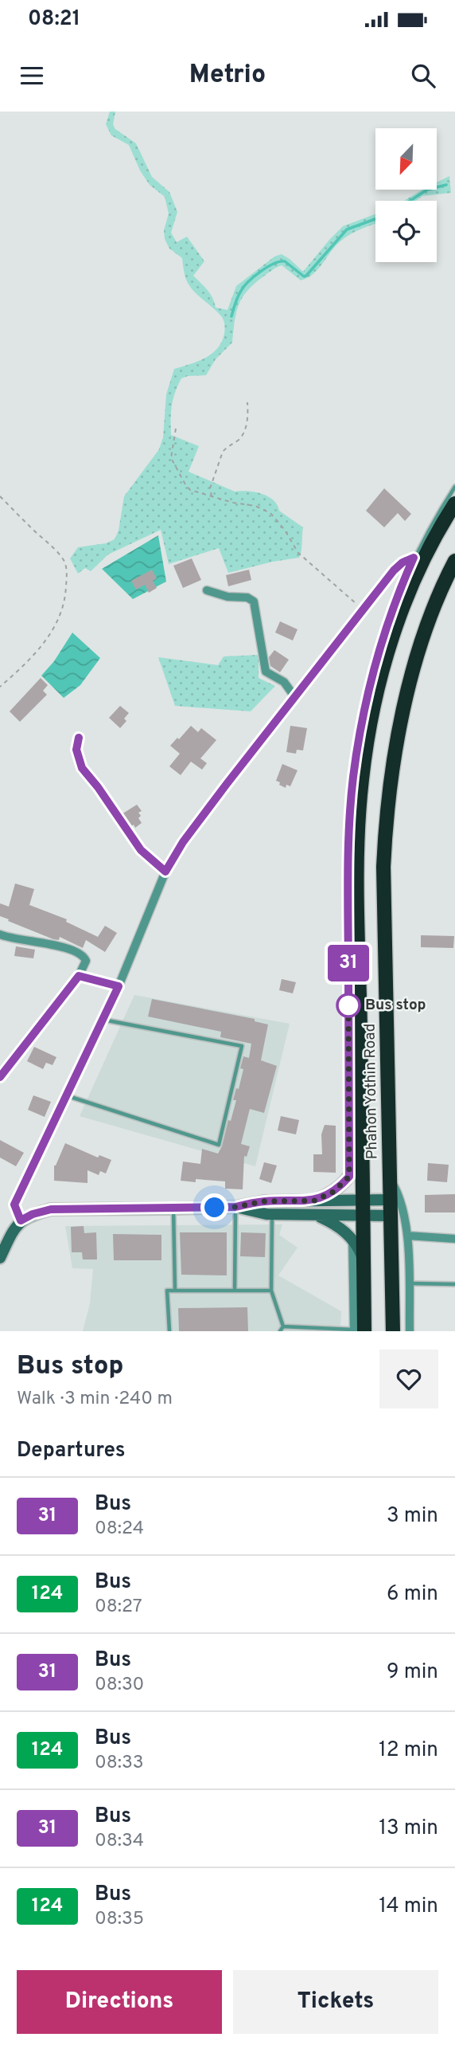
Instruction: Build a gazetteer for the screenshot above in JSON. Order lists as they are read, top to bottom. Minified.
{"streets":{"highway":["Phahon Yothin Road"]},"places":["Bus stop"],"lines":["bus line 31"],"north":"bottom left","page":{"status":"08:21","header":"Metrio","on_map":"31","heading":[["Bus stop","Walk · 3 min · 240 m"],"Departures"],"list":[{"mark":"31","name":"Bus","note":"08:24","value":"3 min"},{"mark":"124","name":"Bus","note":"08:27","value":"6 min"},{"mark":"31","name":"Bus","note":"08:30","value":"9 min"},{"mark":"124","name":"Bus","note":"08:33","value":"12 min"},{"mark":"31","name":"Bus","note":"08:34","value":"13 min"},{"mark":"124","name":"Bus","note":"08:35","value":"14 min"}],"buttons":["Directions","Tickets"]}}
